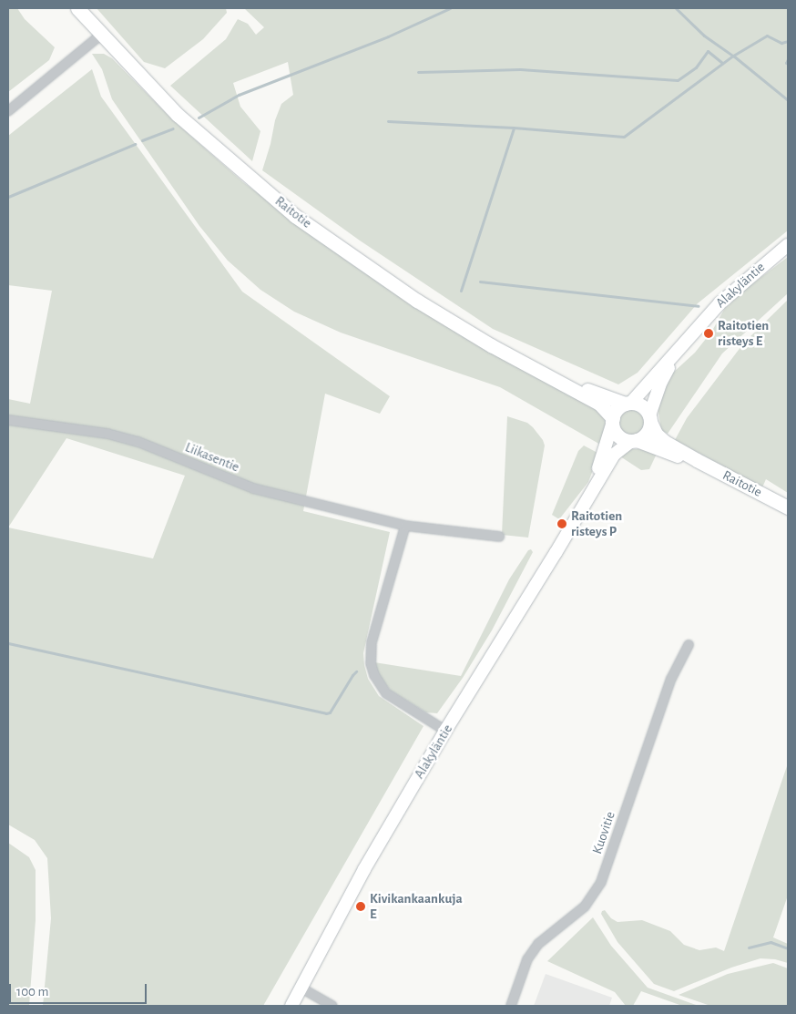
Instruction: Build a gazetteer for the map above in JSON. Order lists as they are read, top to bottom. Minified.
{"streets":{"main road":["Raitotie","Alakyläntie"],"street":["Liikasentie","Kuovitie"]},"crossings":[["Raitotie","Alakyläntie"]],"places":["Raitotien risteys E","Raitotien risteys P","Kivikankaankuja E"],"scale_bar":"100 m"}
